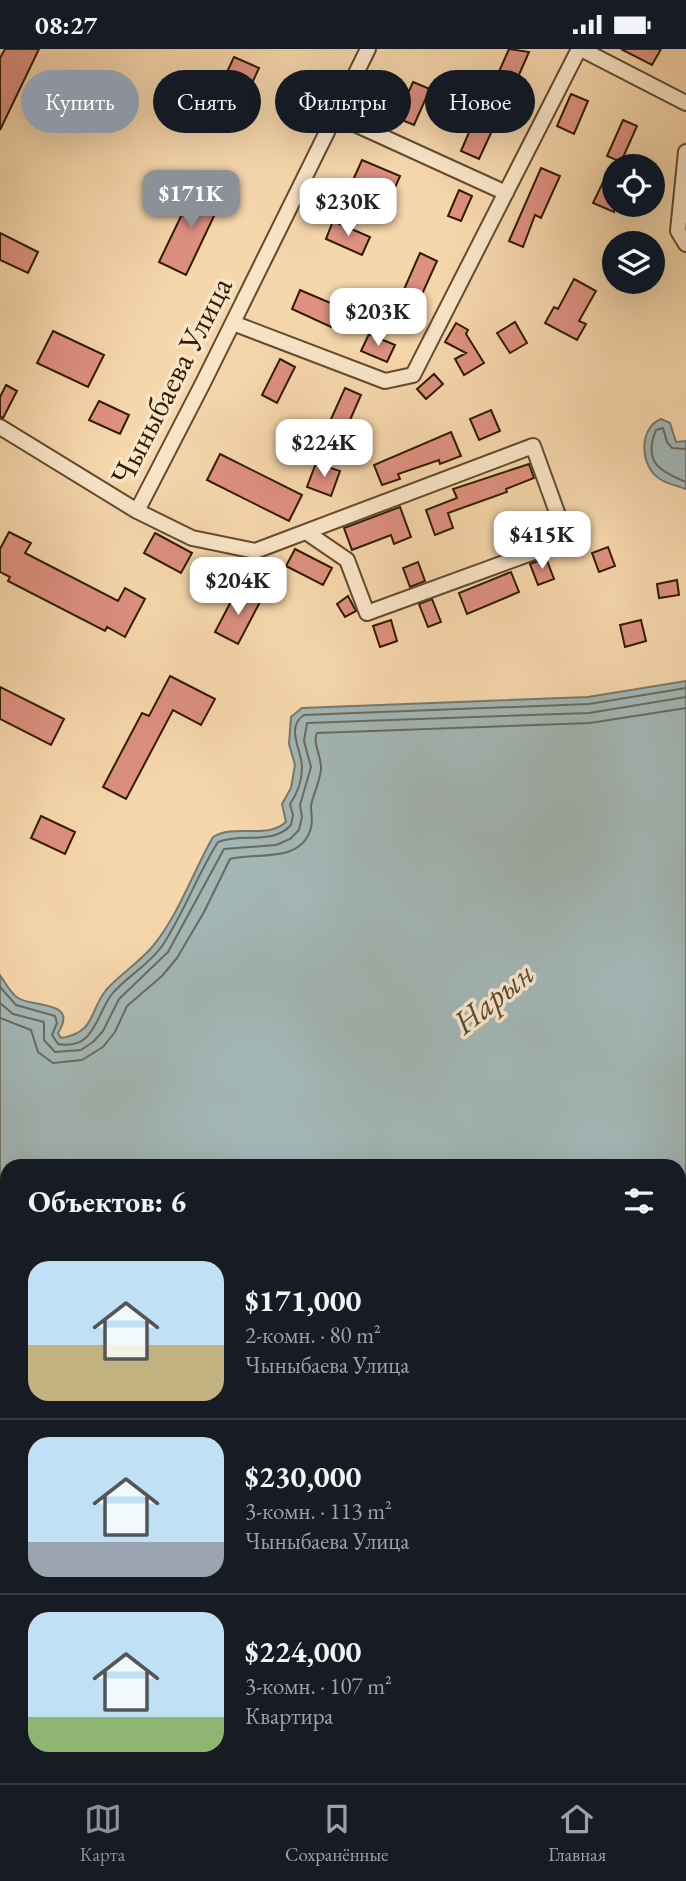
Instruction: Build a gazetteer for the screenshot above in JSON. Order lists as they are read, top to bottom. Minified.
{"streets":{"street":["Чыныбаева Улица"]},"water":["Нарын"],"page":{"status":"08:27","chip":["Купить","Снять","Фильтры","Новое"],"price":["$171K","$230K","$203K","$224K","$415K","$204K"],"heading":"Объектов: 6","list":[{"name":"$171,000","note":"2-комн. · 80 m² · Чыныбаева Улица"},{"name":"$230,000","note":"3-комн. · 113 m² · Чыныбаева Улица"},{"name":"$224,000","note":"3-комн. · 107 m² · Квартира"}],"tabs":["Карта","Сохранённые","Главная"]}}
